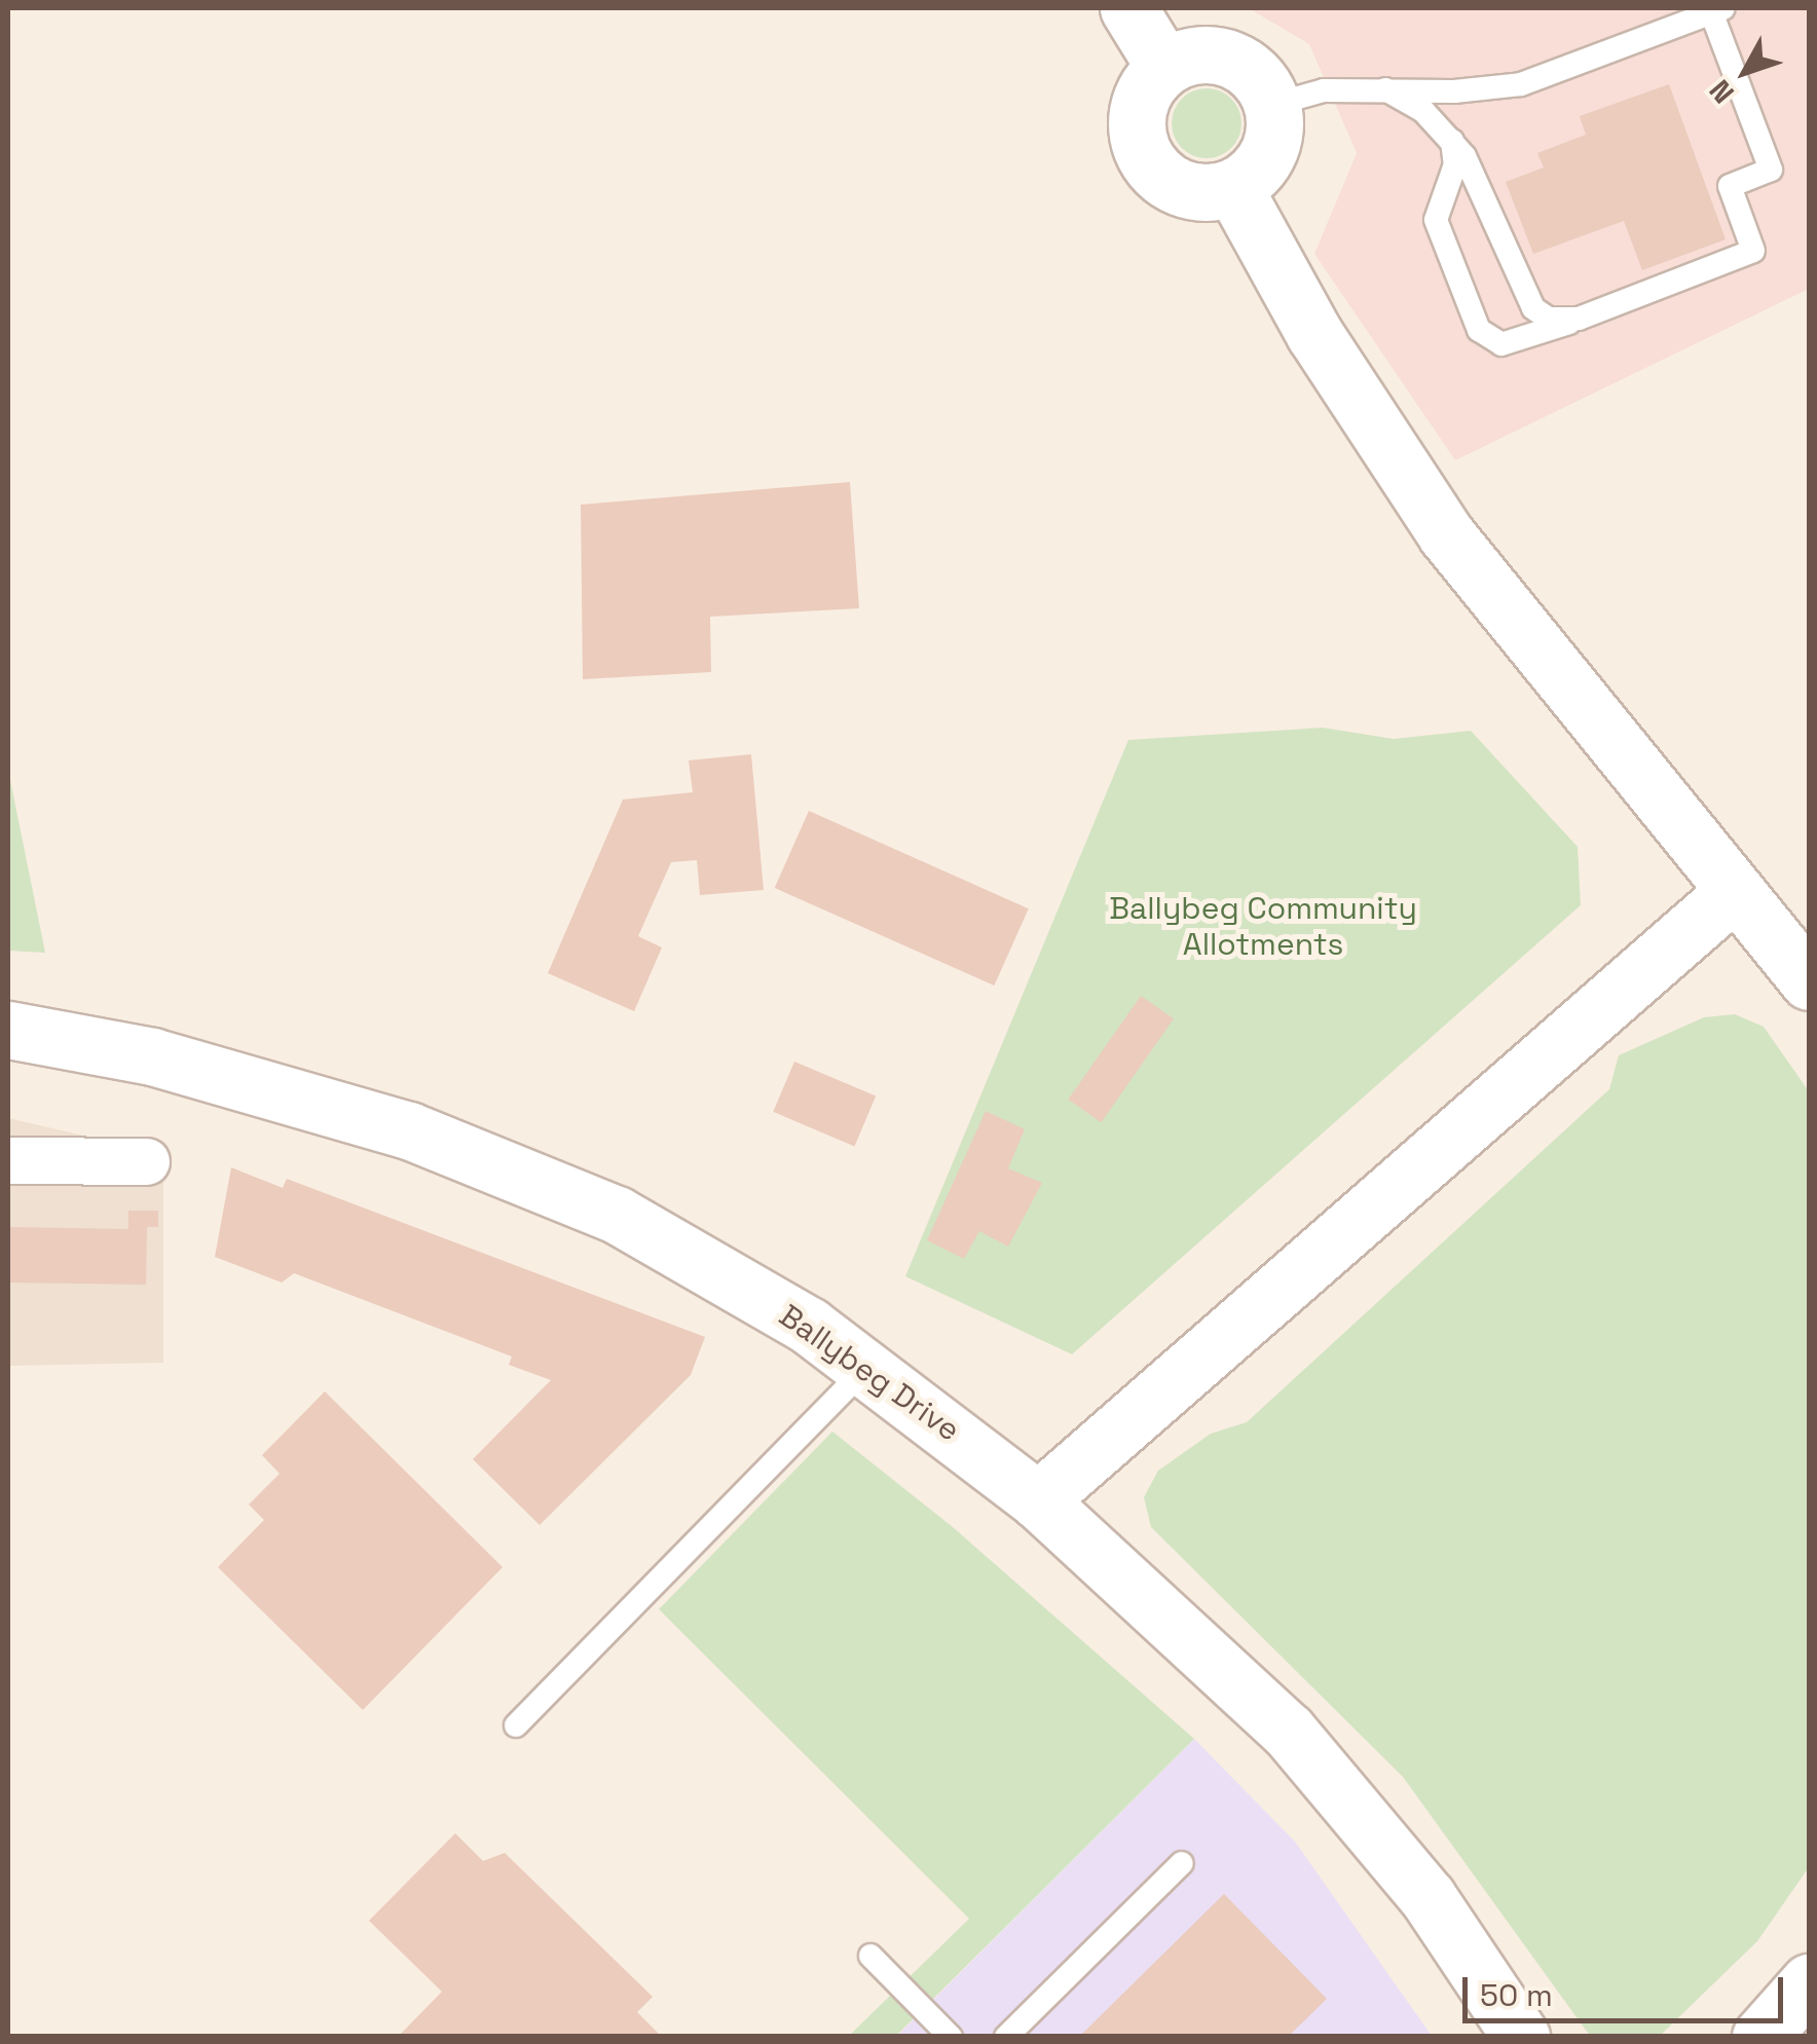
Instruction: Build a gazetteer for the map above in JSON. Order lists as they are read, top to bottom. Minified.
{"streets":{"street":["Ballybeg Drive"]},"parks":["Ballybeg Community Allotments"],"scale_bar":"50 m","north":"bottom left"}
